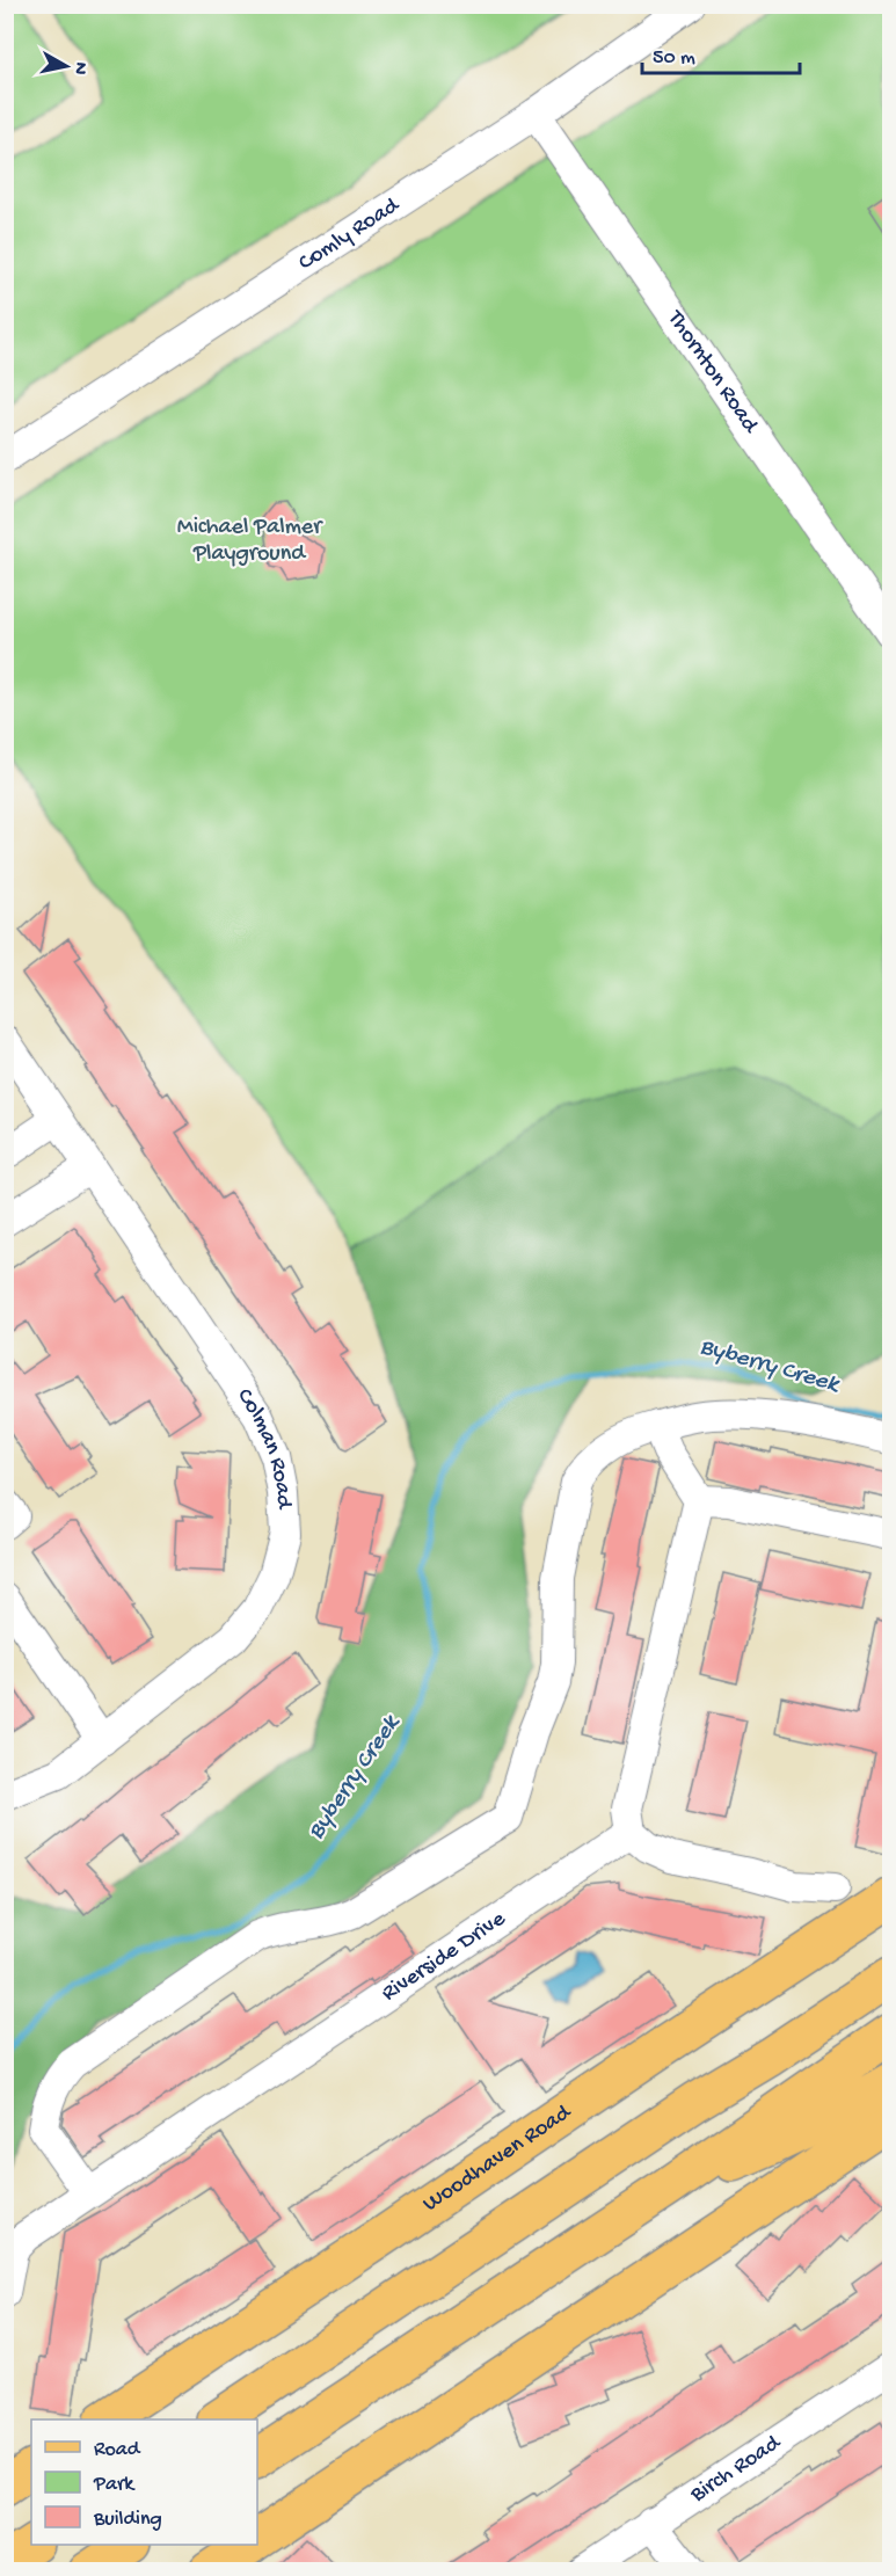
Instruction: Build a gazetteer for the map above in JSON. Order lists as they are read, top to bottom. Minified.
{"streets":{"main road":["Woodhaven Road"],"street":["Comly Road","Thornton Road","Colman Road","Riverside Drive","Birch Road"]},"crossings":[["Comly Road","Thornton Road"]],"water":["Byberry Creek"],"parks":["Michael Palmer Playground"],"legend":["Road","Park","Building"],"scale_bar":"50 m","north":"right"}
